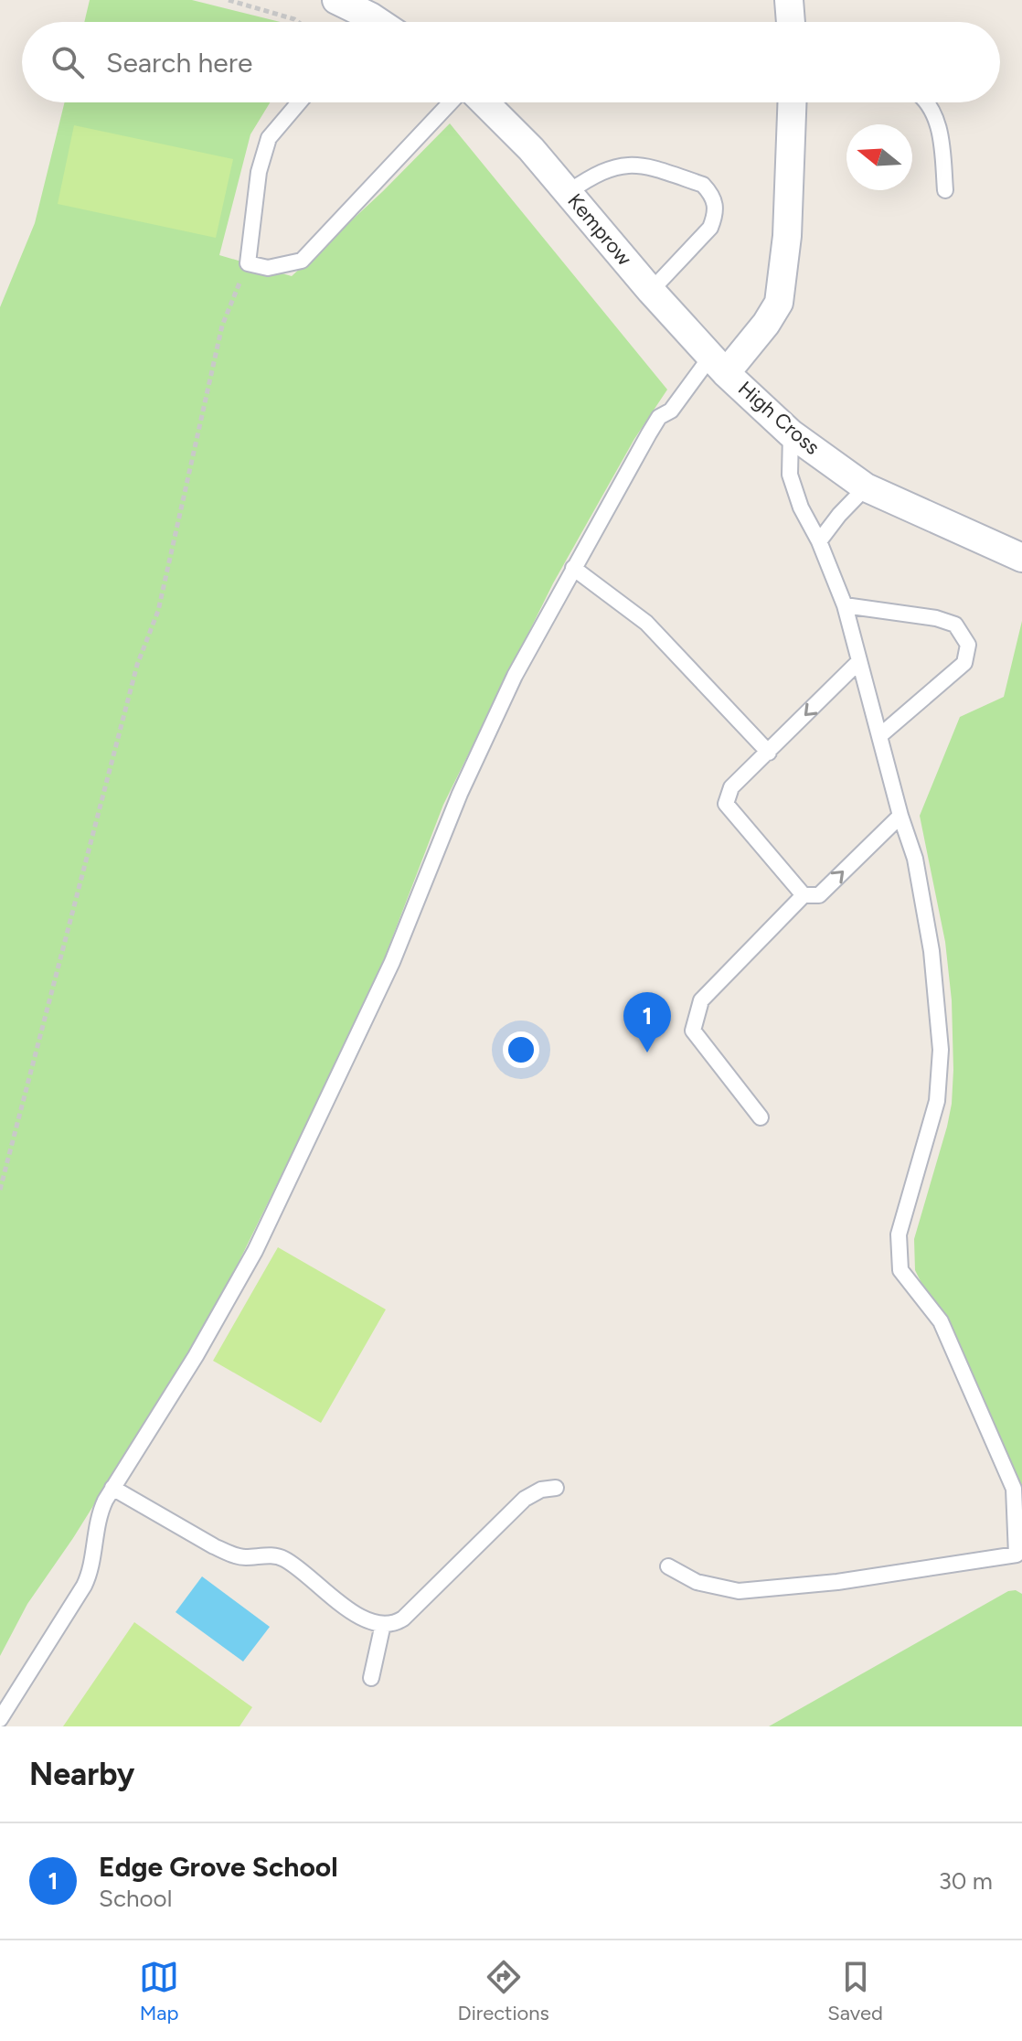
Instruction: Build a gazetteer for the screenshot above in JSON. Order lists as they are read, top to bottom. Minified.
{"streets":{"street":["Kemprow","High Cross"]},"crossings":[["Kemprow","High Cross"]],"north":"left","page":{"search":"Search here","pins":"1","heading":"Nearby","list":[{"mark":"1","name":"Edge Grove School","note":"School","value":"30 m"}],"nav":["Map","Directions","Saved"]}}
